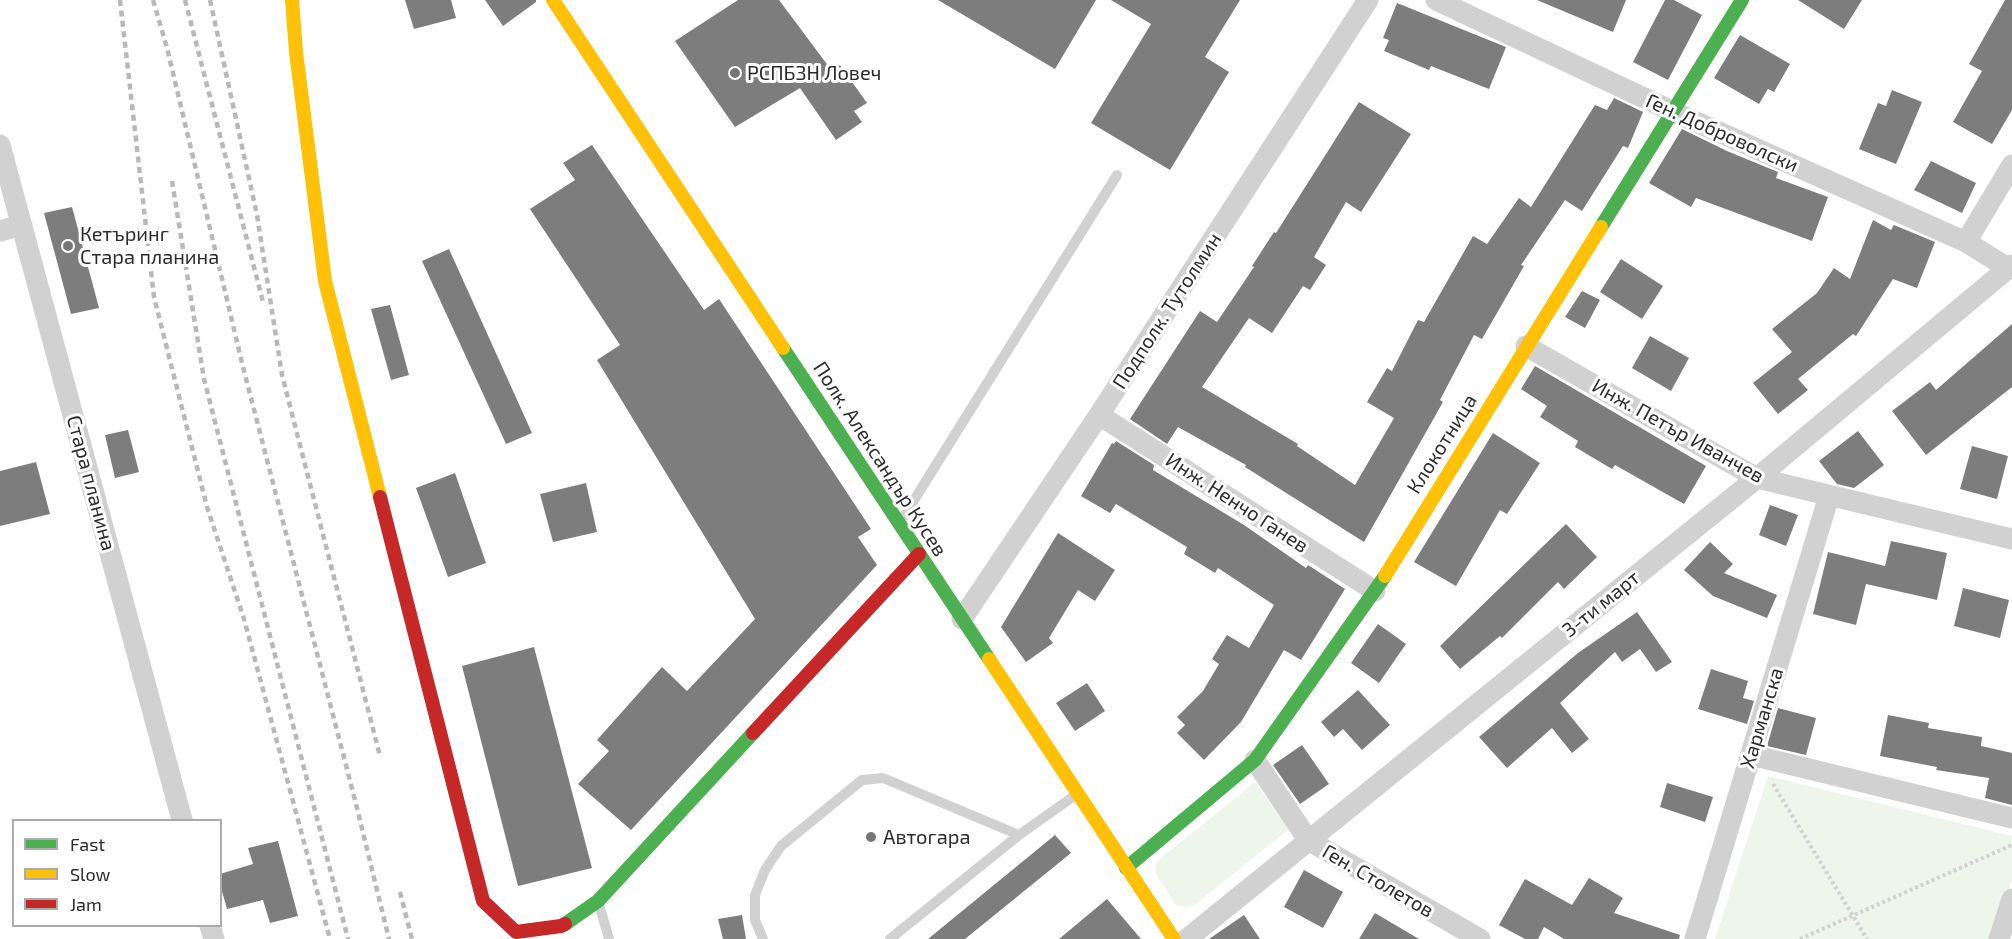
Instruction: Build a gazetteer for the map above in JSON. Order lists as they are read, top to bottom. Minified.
{"streets":{"street":["Ген. Доброволски","Подполк. Тутолмин","Инж. Петър Иванчев","Клокотница","Полк. Александър Кусев","Стара планина","Инж. Ненчо Ганев","3-ти март","Харманска","Ген. Столетов"]},"crossings":[["Ген. Доброволски","Клокотница"],["Ген. Доброволски","3-ти март"],["Подполк. Тутолмин","Полк. Александър Кусев"],["Подполк. Тутолмин","Инж. Ненчо Ганев"],["Инж. Петър Иванчев","Клокотница"],["Инж. Петър Иванчев","3-ти март"],["Инж. Петър Иванчев","Харманска"],["Клокотница","Полк. Александър Кусев"],["Клокотница","Инж. Ненчо Ганев"],["3-ти март","Ген. Столетов"]],"places":["РСПБЗН Ловеч","Кетъринг Стара планина","Автогара"],"legend":["Fast","Slow","Jam"]}
